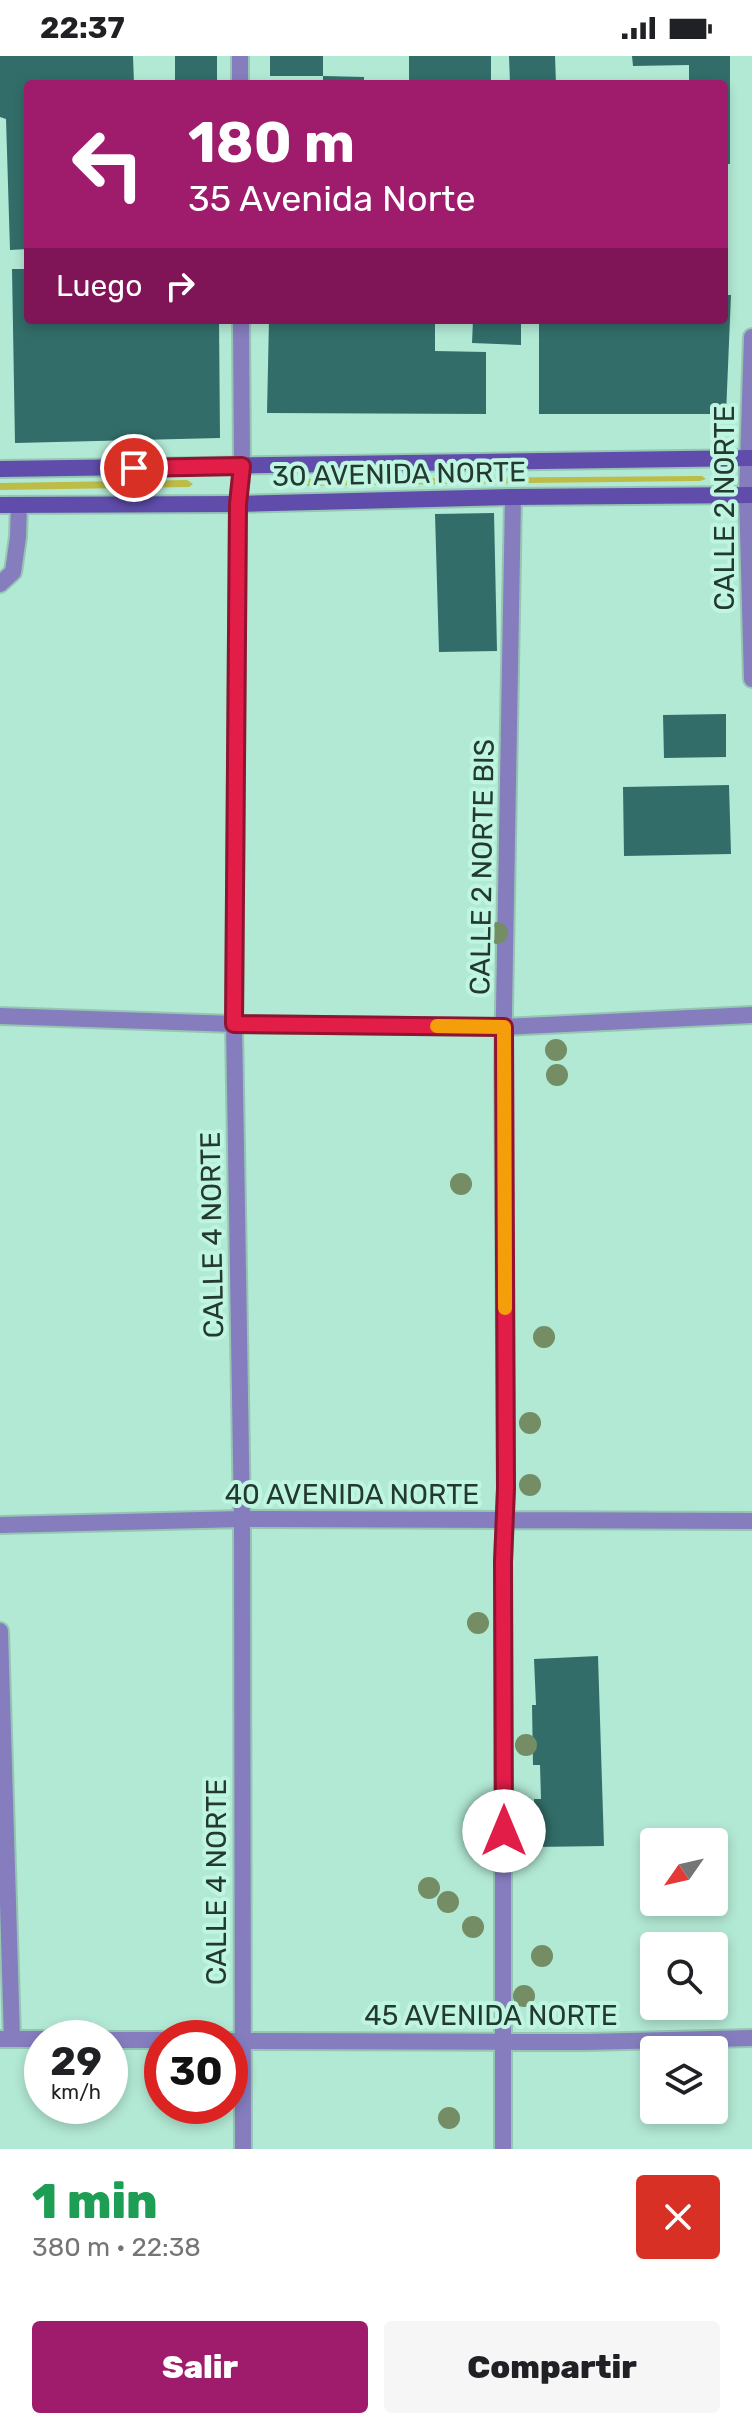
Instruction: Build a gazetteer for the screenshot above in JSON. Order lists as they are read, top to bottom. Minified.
{"streets":{"street":["30 AVENIDA NORTE","CALLE 2 NORTE","CALLE 2 NORTE BIS","CALLE 4 NORTE","40 AVENIDA NORTE","45 AVENIDA NORTE"]},"crossings":[["30 AVENIDA NORTE","CALLE 2 NORTE"],["30 AVENIDA NORTE","CALLE 2 NORTE BIS"],["30 AVENIDA NORTE","CALLE 4 NORTE"],["CALLE 2 NORTE BIS","40 AVENIDA NORTE"],["CALLE 2 NORTE BIS","45 AVENIDA NORTE"],["CALLE 4 NORTE","40 AVENIDA NORTE"]],"north":"bottom left","page":{"status":"22:37","turn":["180 m","35 Avenida Norte"],"then":"Luego","speed":"29 km/h","limit":"30","heading":["1 min","380 m · 22:38"],"buttons":["Salir","Compartir"]}}
